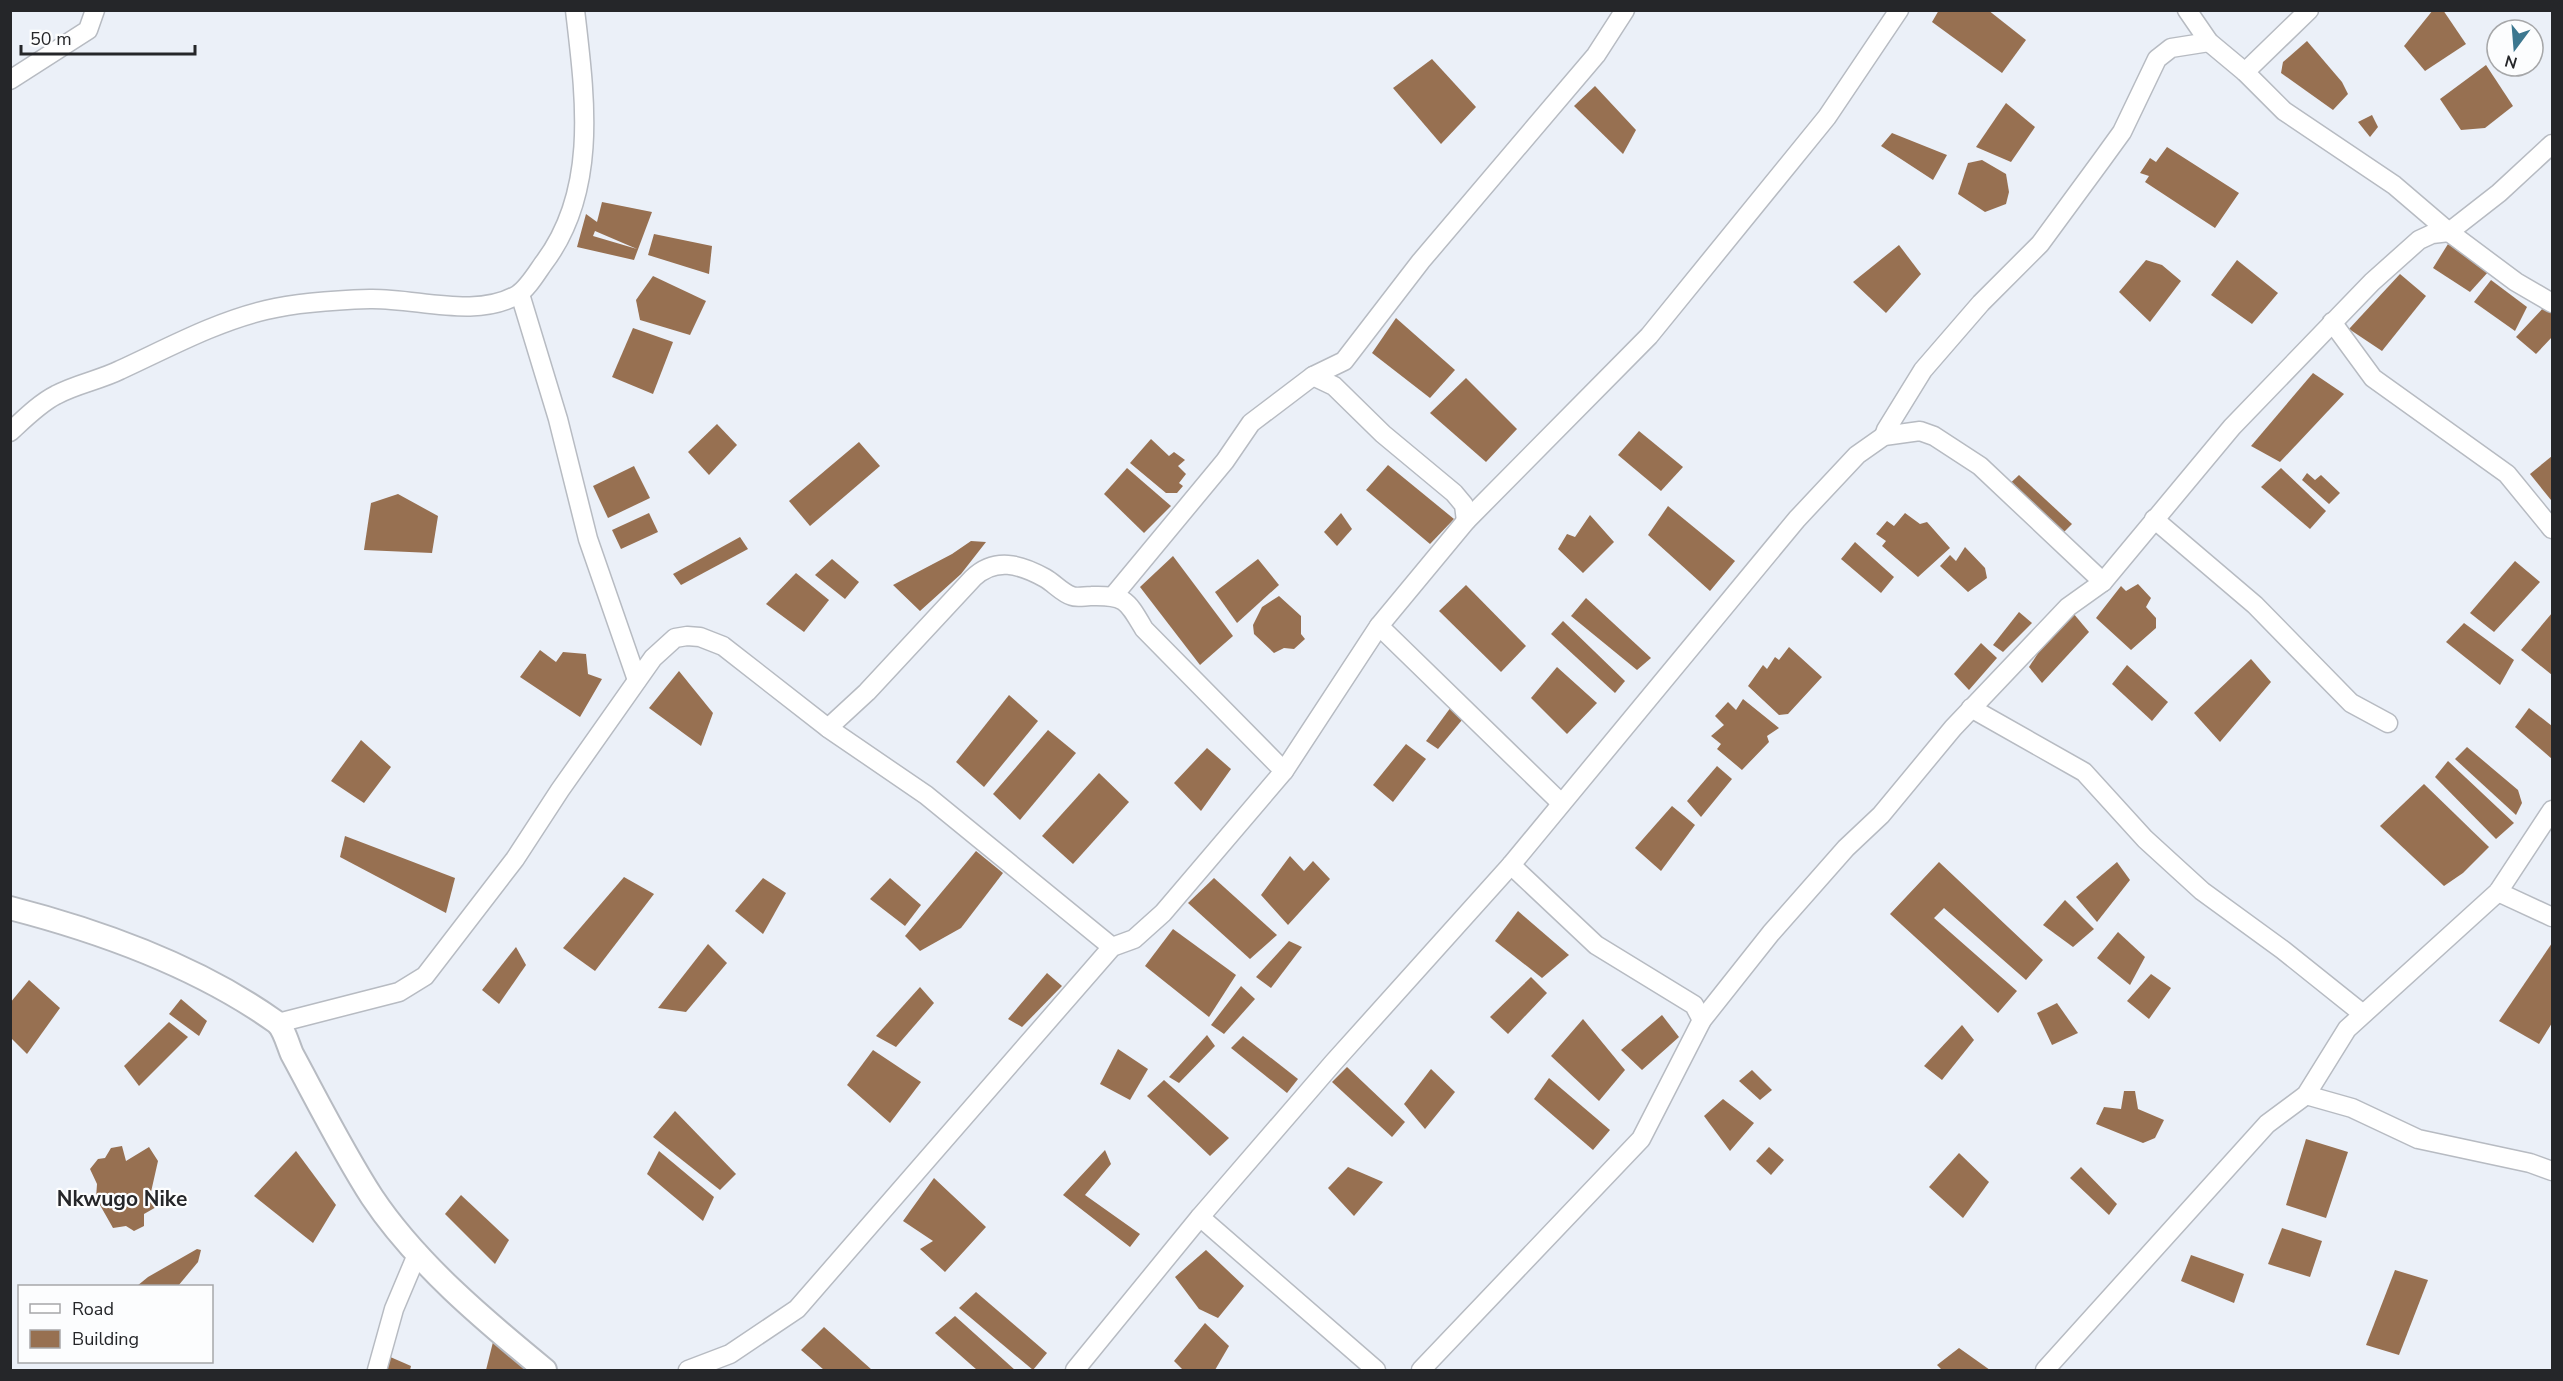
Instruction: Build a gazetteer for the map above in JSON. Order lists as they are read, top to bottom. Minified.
{"districts":["Nkwugo Nike"],"legend":["Road","Building"],"scale_bar":"50 m","north":"bottom"}
